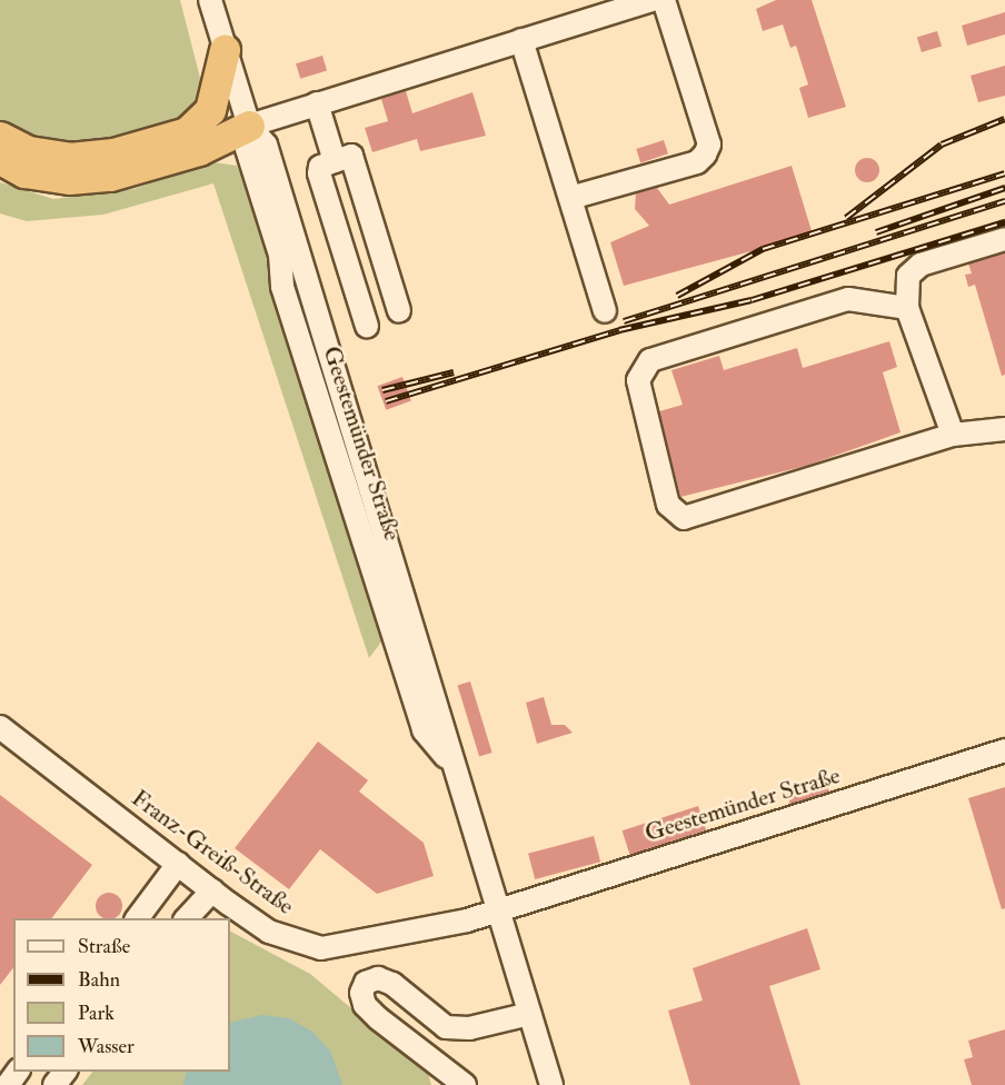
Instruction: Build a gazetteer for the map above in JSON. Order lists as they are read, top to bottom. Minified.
{"streets":{"street":["Geestemünder Straße","Franz-Greiß-Straße"]},"crossings":[["Geestemünder Straße","Franz-Greiß-Straße"]],"legend":["Straße","Bahn","Park","Wasser"]}
